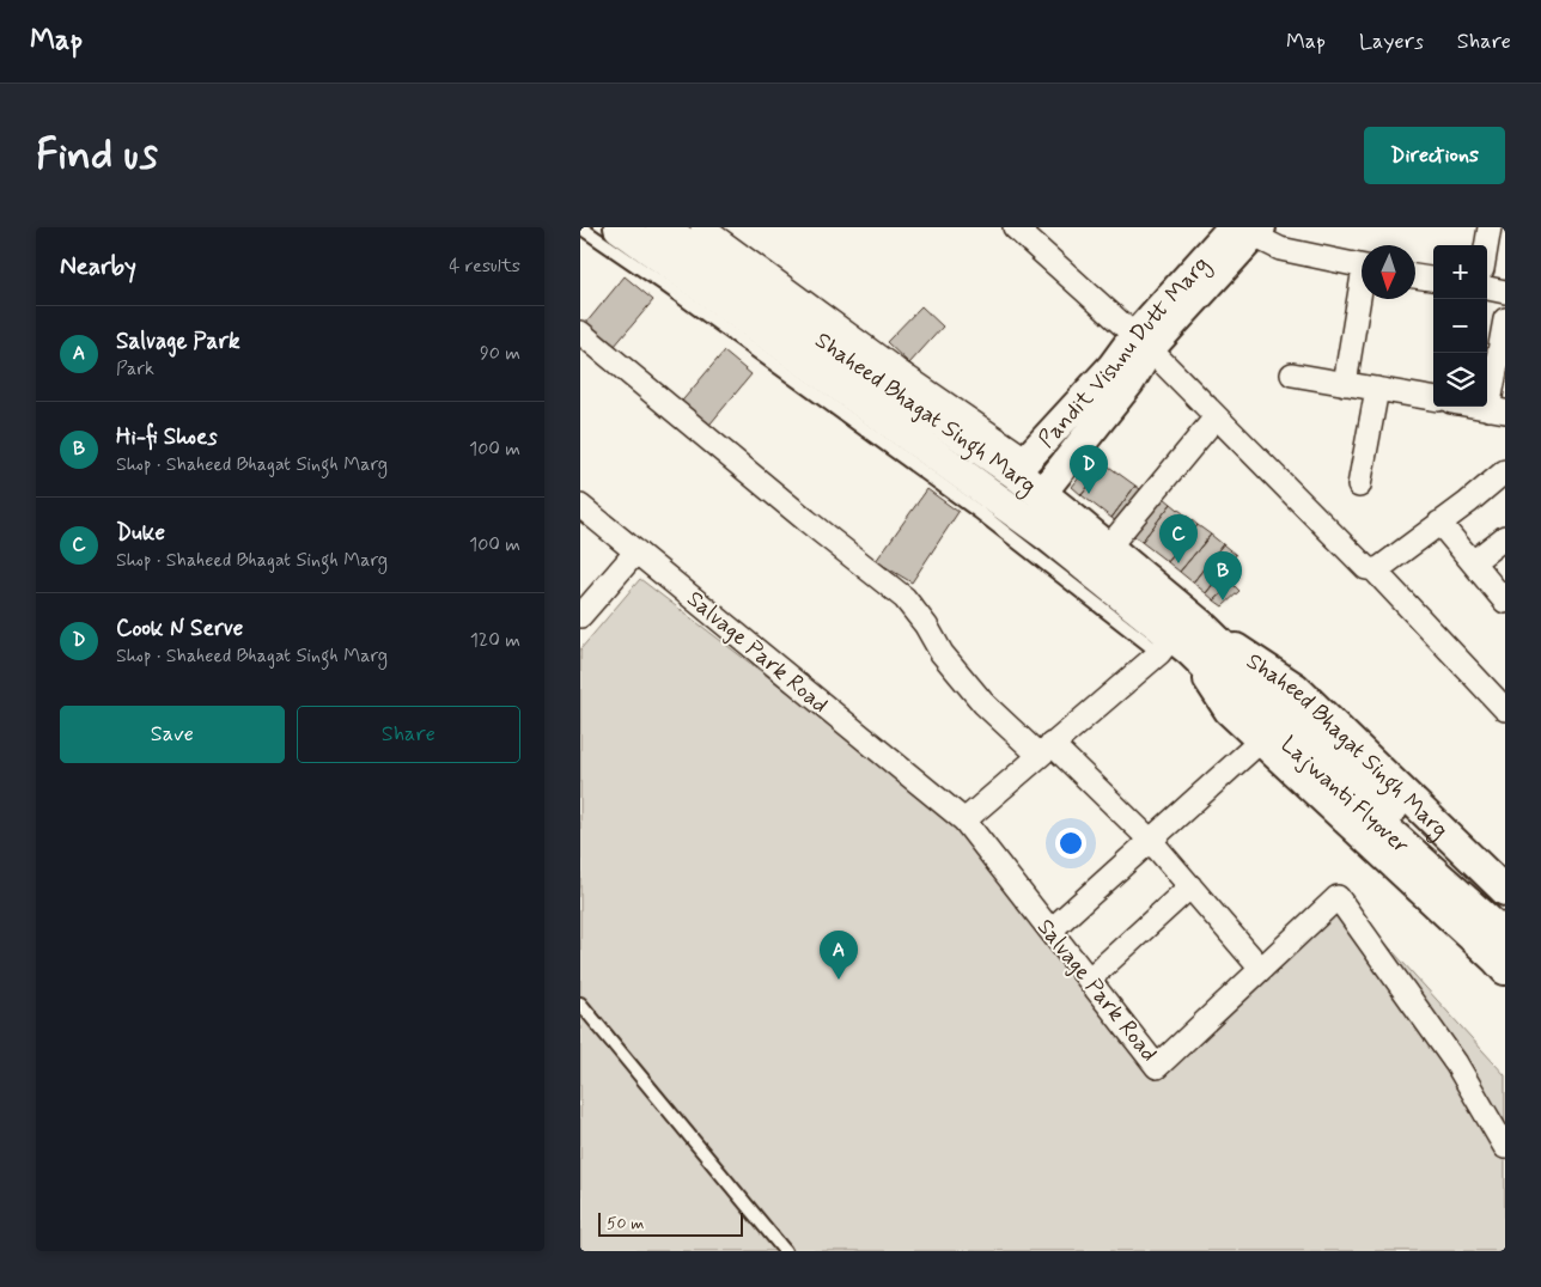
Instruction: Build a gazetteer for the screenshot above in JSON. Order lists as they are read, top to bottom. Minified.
{"streets":{"main road":["Shaheed Bhagat Singh Marg","Lajwanti Flyover"],"street":["Pandit Vishnu Dutt Marg","Salvage Park Road"]},"crossings":[["Pandit Vishnu Dutt Marg","Shaheed Bhagat Singh Marg"],["Shaheed Bhagat Singh Marg","Lajwanti Flyover"]],"scale_bar":"50 m","north":"bottom","page":{"header":"Map","nav":["Map","Layers","Share"],"buttons":["Directions",["Save","Share"]],"title":"Find us","heading":["Nearby","4 results"],"map_buttons":["+","−"],"list":[{"mark":"A","name":"Salvage Park","note":"Park","value":"90 m"},{"mark":"B","name":"Hi-fi Shoes","note":"Shop · Shaheed Bhagat Singh Marg","value":"100 m"},{"mark":"C","name":"Duke","note":"Shop · Shaheed Bhagat Singh Marg","value":"100 m"},{"mark":"D","name":"Cook N Serve","note":"Shop · Shaheed Bhagat Singh Marg","value":"120 m"}],"pins":["D","C","B","A"],"scale":"50 m"}}
